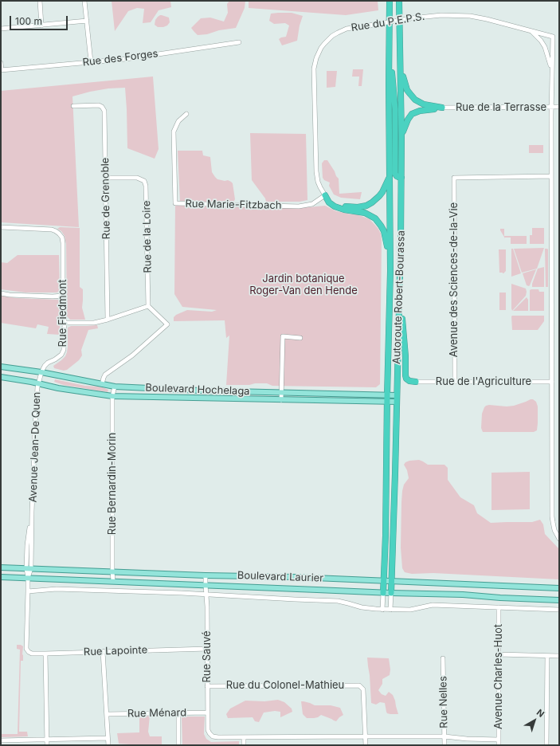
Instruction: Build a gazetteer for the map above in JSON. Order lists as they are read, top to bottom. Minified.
{"streets":{"highway":["Autoroute Robert-Bourassa"],"main road":["Boulevard Hochelaga","Boulevard Laurier"],"street":["Rue du P.E.P.S.","Rue des Forges","Rue de la Terrasse","Rue de Grenoble","Rue Marie-Fitzbach","Rue de la Loire","Avenue des Sciences-de-la-Vie","Rue Fiedmont","Rue de l'Agriculture","Avenue Jean-De Quen","Rue Bernardin-Morin","Rue Lapointe","Rue Sauvé","Avenue Charles-Huot","Rue du Colonel-Mathieu","Rue Nelles","Rue Ménard"]},"crossings":[["Rue du P.E.P.S.","Rue Marie-Fitzbach"],["Rue de Grenoble","Rue de la Loire"],["Avenue des Sciences-de-la-Vie","Rue de l'Agriculture"],["Autoroute Robert-Bourassa","Boulevard Hochelaga"],["Autoroute Robert-Bourassa","Boulevard Laurier"],["Rue Fiedmont","Boulevard Hochelaga"],["Rue Fiedmont","Avenue Jean-De Quen"],["Boulevard Hochelaga","Avenue Jean-De Quen"],["Boulevard Hochelaga","Rue Bernardin-Morin"],["Avenue Jean-De Quen","Boulevard Laurier"],["Avenue Jean-De Quen","Rue Lapointe"],["Rue Bernardin-Morin","Boulevard Laurier"],["Boulevard Laurier","Rue Sauvé"],["Boulevard Laurier","Avenue Charles-Huot"],["Rue Lapointe","Rue Sauvé"],["Rue Sauvé","Rue du Colonel-Mathieu"],["Rue Sauvé","Rue Ménard"]],"parks":["Jardin botanique Roger-Van den Hende"],"scale_bar":"100 m","north":"top right"}
